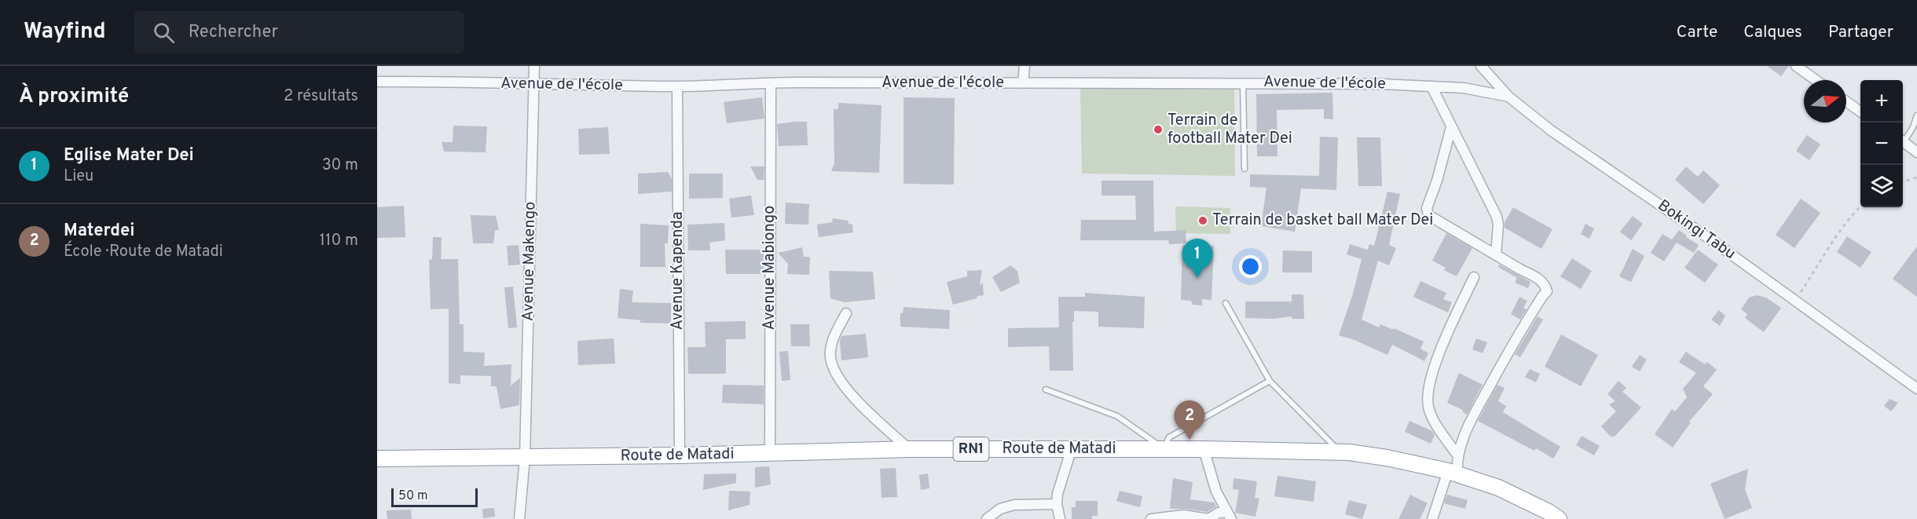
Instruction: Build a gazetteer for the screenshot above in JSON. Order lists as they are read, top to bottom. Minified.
{"streets":{"highway":["RN1","Route de Matadi"],"street":["Avenue de l'école","Bokingi Tabu","Avenue Makengo","Avenue Mabiongo","Avenue Kapenda"]},"crossings":[["Avenue de l'école","Bokingi Tabu"],["Avenue de l'école","Avenue Makengo"],["Avenue de l'école","Avenue Mabiongo"],["Avenue de l'école","Avenue Kapenda"],["Avenue Makengo","Route de Matadi"],["Avenue Mabiongo","Route de Matadi"],["Avenue Kapenda","Route de Matadi"]],"places":["Terrain de football Mater Dei","Terrain de basket ball Mater Dei"],"scale_bar":"50 m","north":"right","page":{"header":"Wayfind","search":"Rechercher","nav":["Carte","Calques","Partager"],"heading":["À proximité","2 résultats"],"map_buttons":["+","−"],"list":[{"mark":"1","name":"Eglise Mater Dei","note":"Lieu","value":"30 m"},{"mark":"2","name":"Materdei","note":"École · Route de Matadi","value":"110 m"}],"pins":["1","2"],"scale":"50 m"}}
